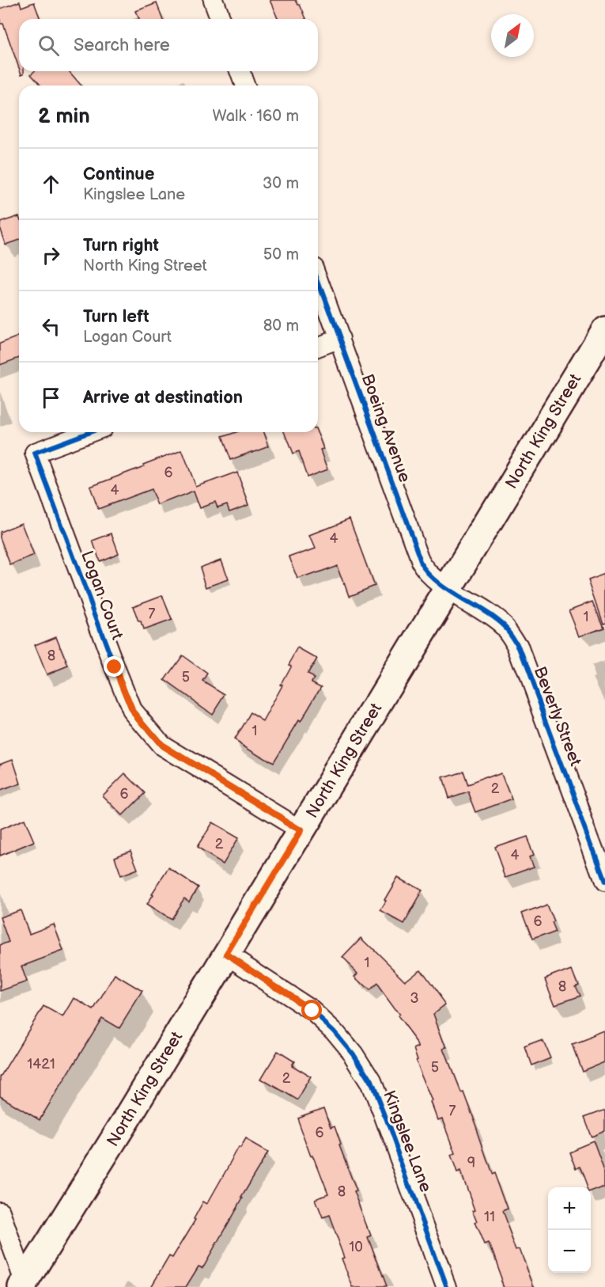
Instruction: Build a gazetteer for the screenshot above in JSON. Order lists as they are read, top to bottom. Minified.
{"streets":{"main road":["North King Street"],"street":["Boeing Avenue","Logan Court","Beverly Street","Kingslee Lane"]},"crossings":[["Boeing Avenue","North King Street"],["Boeing Avenue","Beverly Street"],["North King Street","Logan Court"],["North King Street","Beverly Street"],["North King Street","Kingslee Lane"]],"house_numbers":["6","4","4","7","1","8","5","1","2","6","2","4","6","1","8","3","1421","5","2","7","6","9","8","11","10"],"north":"top right","page":{"search":"Search here","heading":["2 min","Walk · 160 m"],"list":[["Continue","Kingslee Lane","30 m"],["Turn right","North King Street","50 m"],["Turn left","Logan Court","80 m"],"Arrive at destination"],"map_buttons":["+","−"]}}
